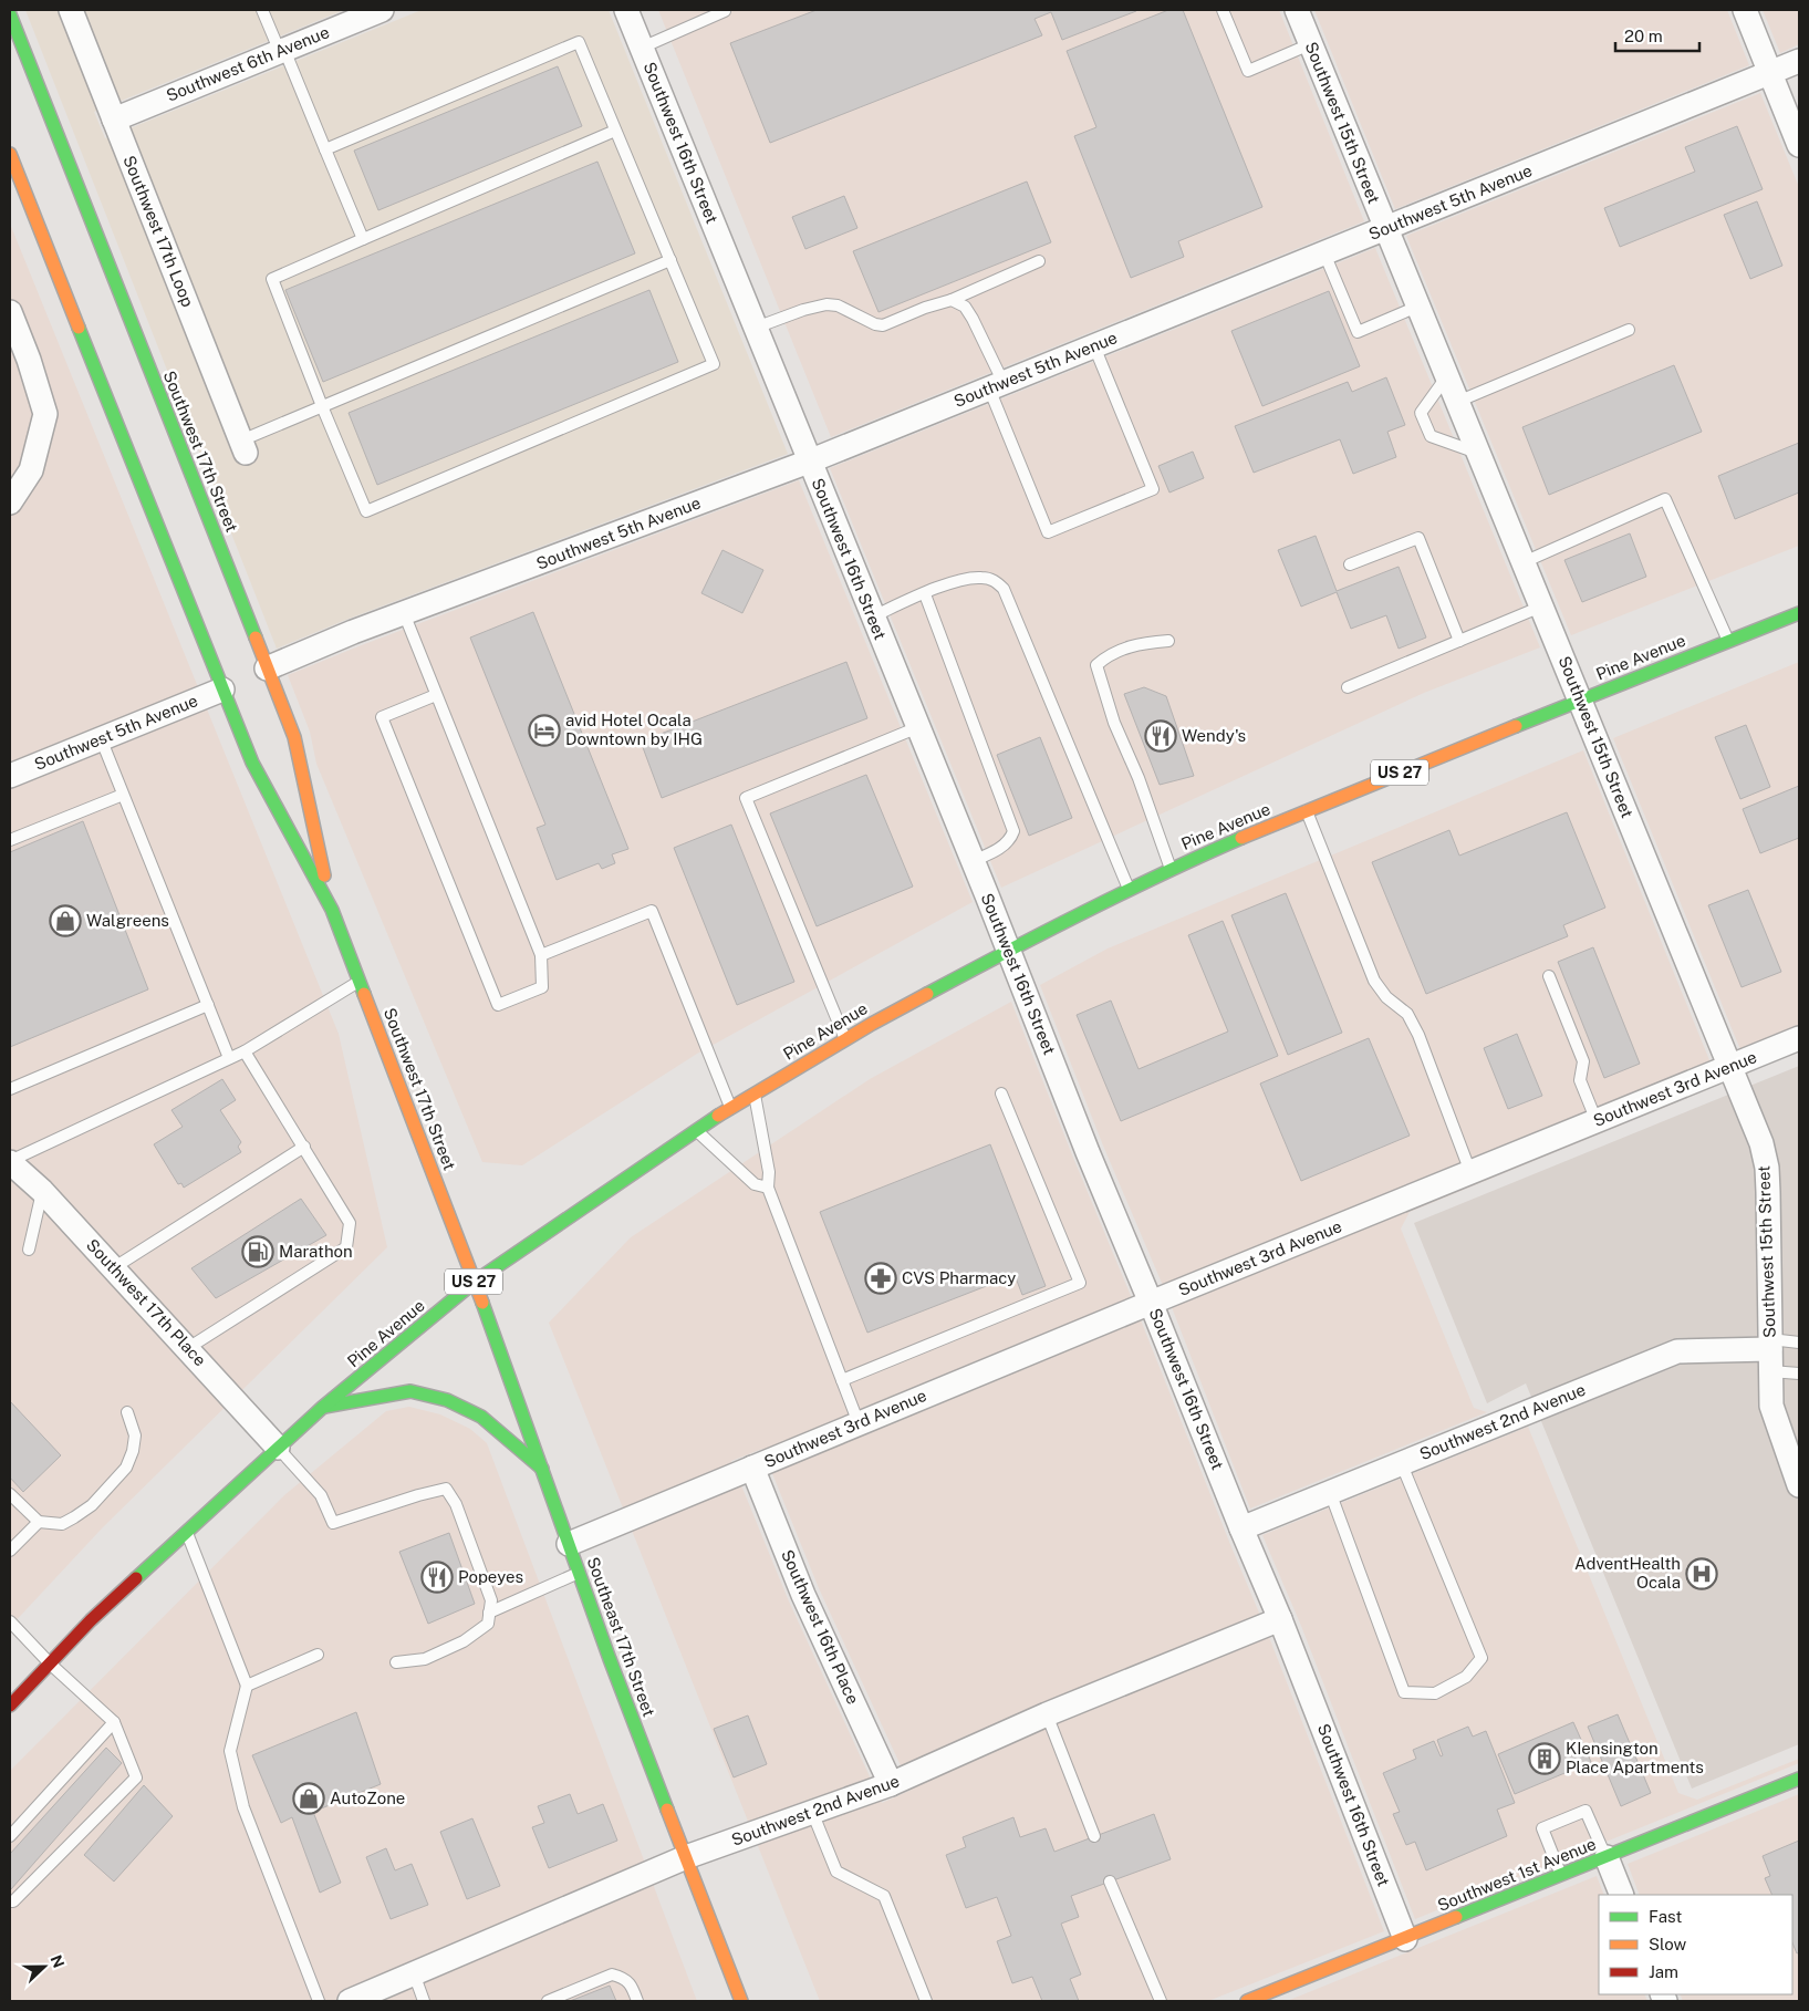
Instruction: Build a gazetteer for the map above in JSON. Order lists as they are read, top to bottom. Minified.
{"streets":{"main road":["Southwest 17th Street","Pine Avenue","US 27","Southeast 17th Street","Southwest 1st Avenue"],"street":["Southwest 6th Avenue","Southwest 15th Street","Southwest 16th Street","Southwest 5th Avenue","Southwest 17th Loop","Southwest 3rd Avenue","Southwest 17th Place","Southwest 2nd Avenue","Southwest 16th Place"]},"crossings":[["Southwest 6th Avenue","Southwest 17th Loop"],["Southwest 15th Street","Southwest 5th Avenue"],["Southwest 15th Street","Pine Avenue"],["Southwest 15th Street","Southwest 3rd Avenue"],["Southwest 15th Street","Southwest 2nd Avenue"],["Southwest 16th Street","Southwest 5th Avenue"],["Southwest 16th Street","Pine Avenue"],["Southwest 16th Street","Southwest 3rd Avenue"],["Southwest 16th Street","Southwest 2nd Avenue"],["Southwest 16th Street","Southwest 1st Avenue"],["Southwest 5th Avenue","Southwest 17th Street"],["Southwest 17th Street","Pine Avenue"],["Southwest 17th Street","Southeast 17th Street"],["Pine Avenue","Southwest 17th Place"],["Pine Avenue","Southeast 17th Street"],["Southwest 3rd Avenue","Southwest 16th Place"],["Southwest 3rd Avenue","Southeast 17th Street"],["Southwest 2nd Avenue","Southwest 16th Place"],["Southwest 2nd Avenue","Southeast 17th Street"]],"places":{"hotel":["avid Hotel Ocala Downtown by IHG"],"restaurant":["Wendy's","Popeyes"],"shop":["Walgreens","AutoZone"],"fuel station":["Marathon"],"pharmacy":["CVS Pharmacy"],"hospital":["AdventHealth Ocala"],"building":["KIensington Place Apartments"]},"legend":["Fast","Slow","Jam"],"scale_bar":"20 m","north":"right"}
